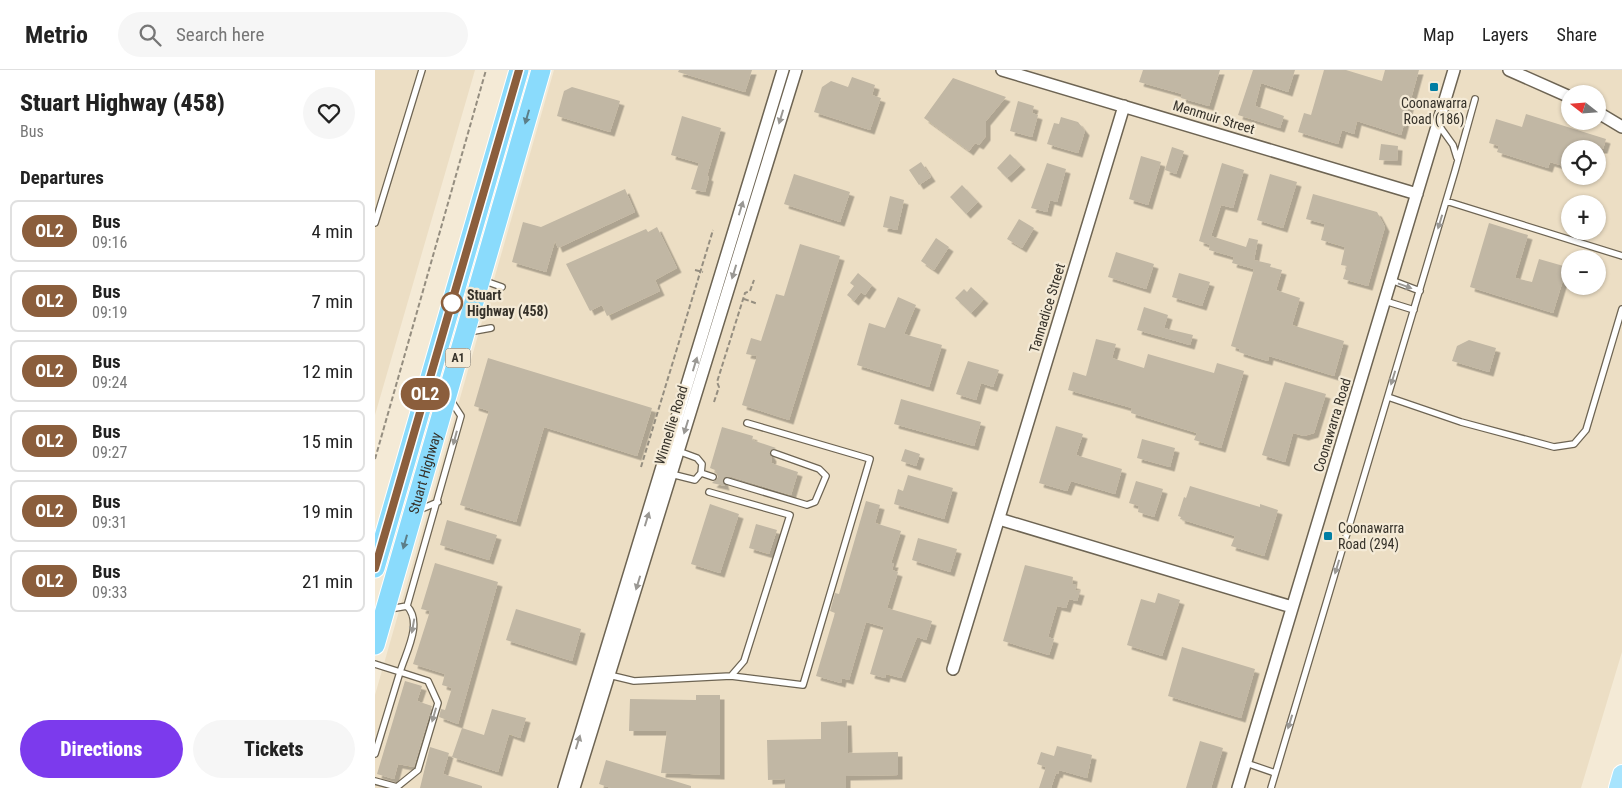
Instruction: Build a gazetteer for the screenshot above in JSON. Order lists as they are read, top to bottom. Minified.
{"streets":{"highway":["A1","Stuart Highway"],"street":["Menmuir Street","Tannadice Street","Winnellie Road","Coonawarra Road"]},"crossings":[["Menmuir Street","Tannadice Street"],["Menmuir Street","Coonawarra Road"]],"places":{"transit":["Coonawarra Road (186)","Coonawarra Road (294)"],"other":["Stuart Highway (458)"]},"lines":["bus line OL2"],"north":"left","page":{"header":"Metrio","search":"Search here","nav":["Map","Layers","Share"],"heading":[["Stuart Highway (458)","Bus"],"Departures"],"on_map":"OL2","map_buttons":["+","−"],"list":[{"mark":"OL2","name":"Bus","note":"09:16","value":"4 min"},{"mark":"OL2","name":"Bus","note":"09:19","value":"7 min"},{"mark":"OL2","name":"Bus","note":"09:24","value":"12 min"},{"mark":"OL2","name":"Bus","note":"09:27","value":"15 min"},{"mark":"OL2","name":"Bus","note":"09:31","value":"19 min"},{"mark":"OL2","name":"Bus","note":"09:33","value":"21 min"}],"buttons":["Directions","Tickets"]}}
